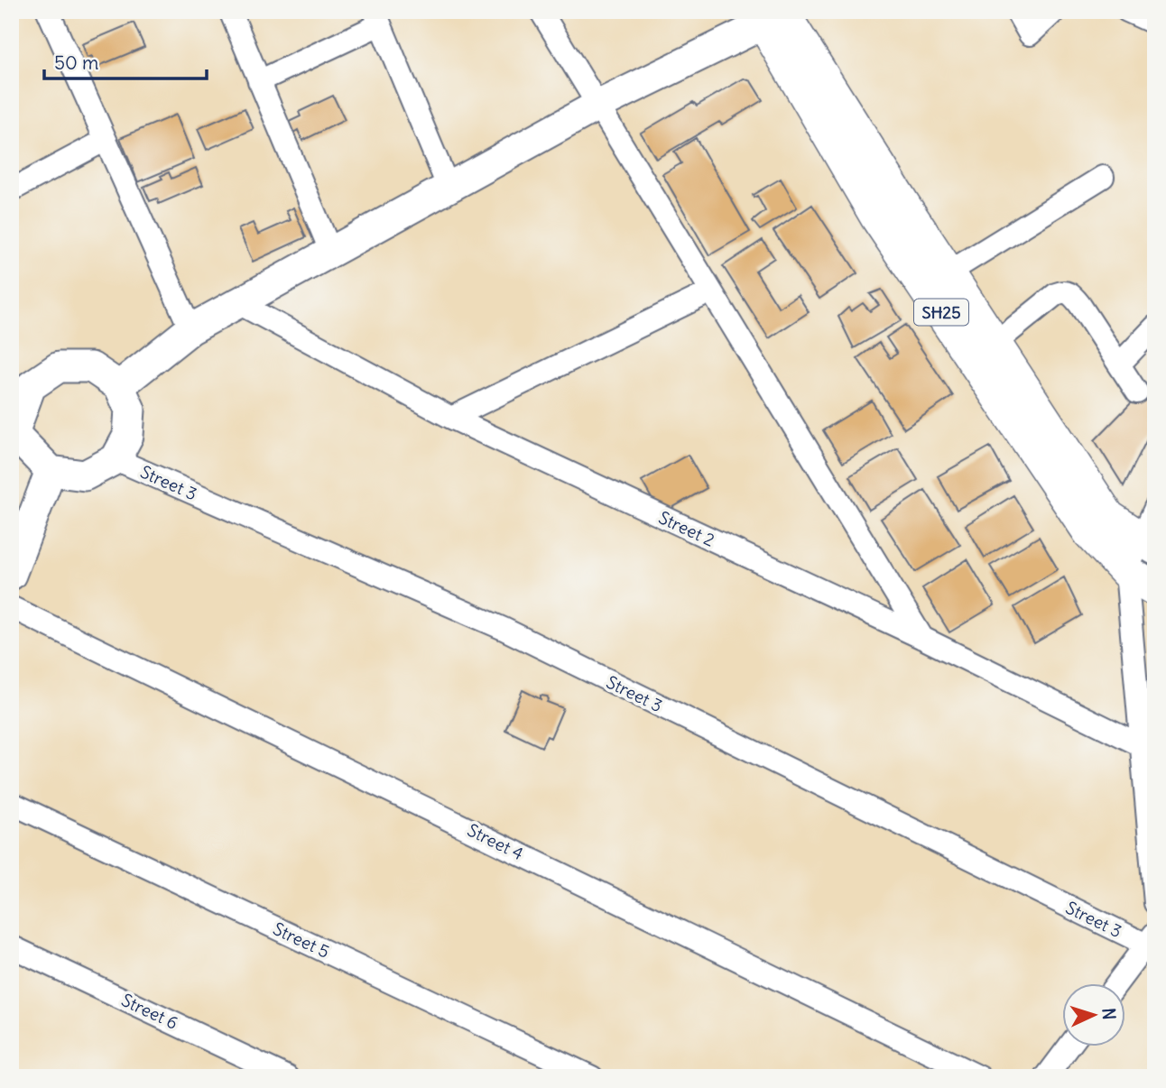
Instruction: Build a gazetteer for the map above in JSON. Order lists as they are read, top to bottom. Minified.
{"streets":{"main road":["SH25"],"street":["Street 3","Street 2","Street 4","Street 5","Street 6"]},"scale_bar":"50 m","north":"right"}
